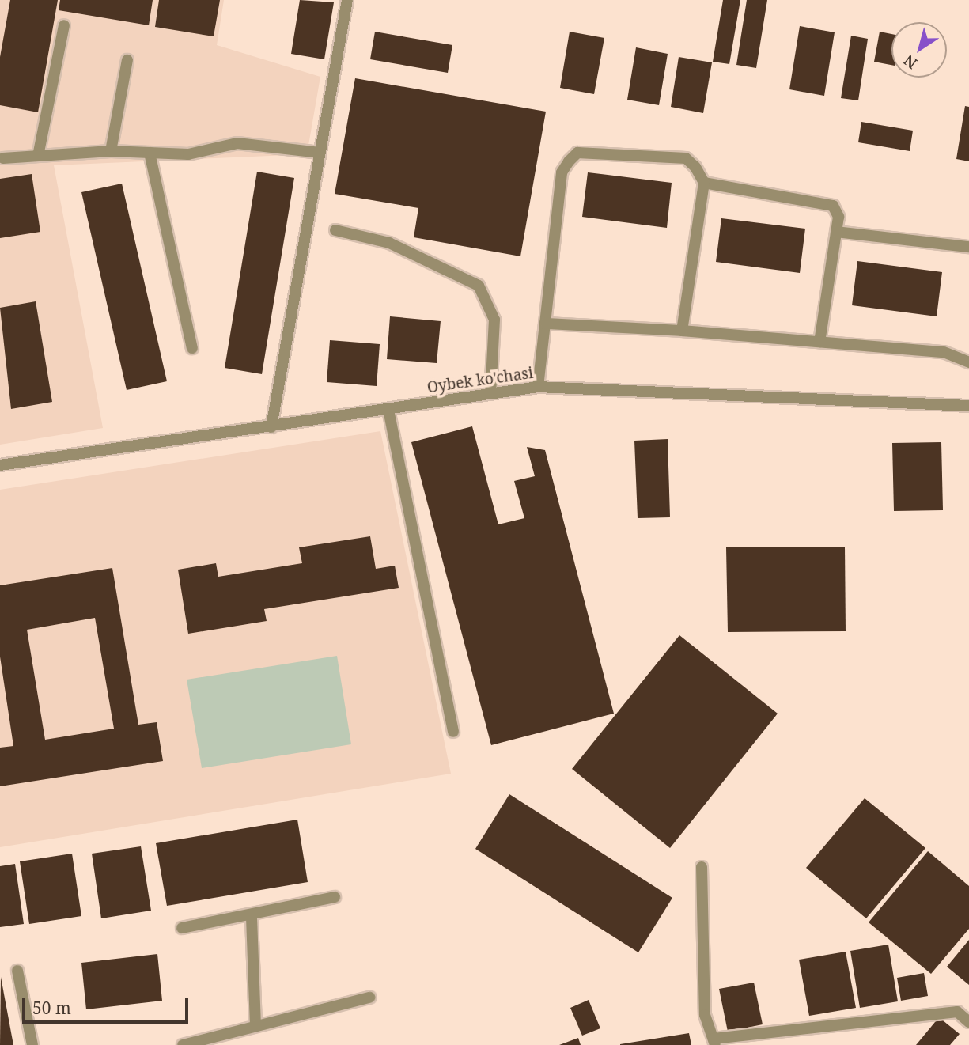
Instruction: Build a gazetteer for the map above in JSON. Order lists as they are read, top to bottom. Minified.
{"streets":{"street":["Oybek ko'chasi"]},"scale_bar":"50 m","north":"bottom left"}
